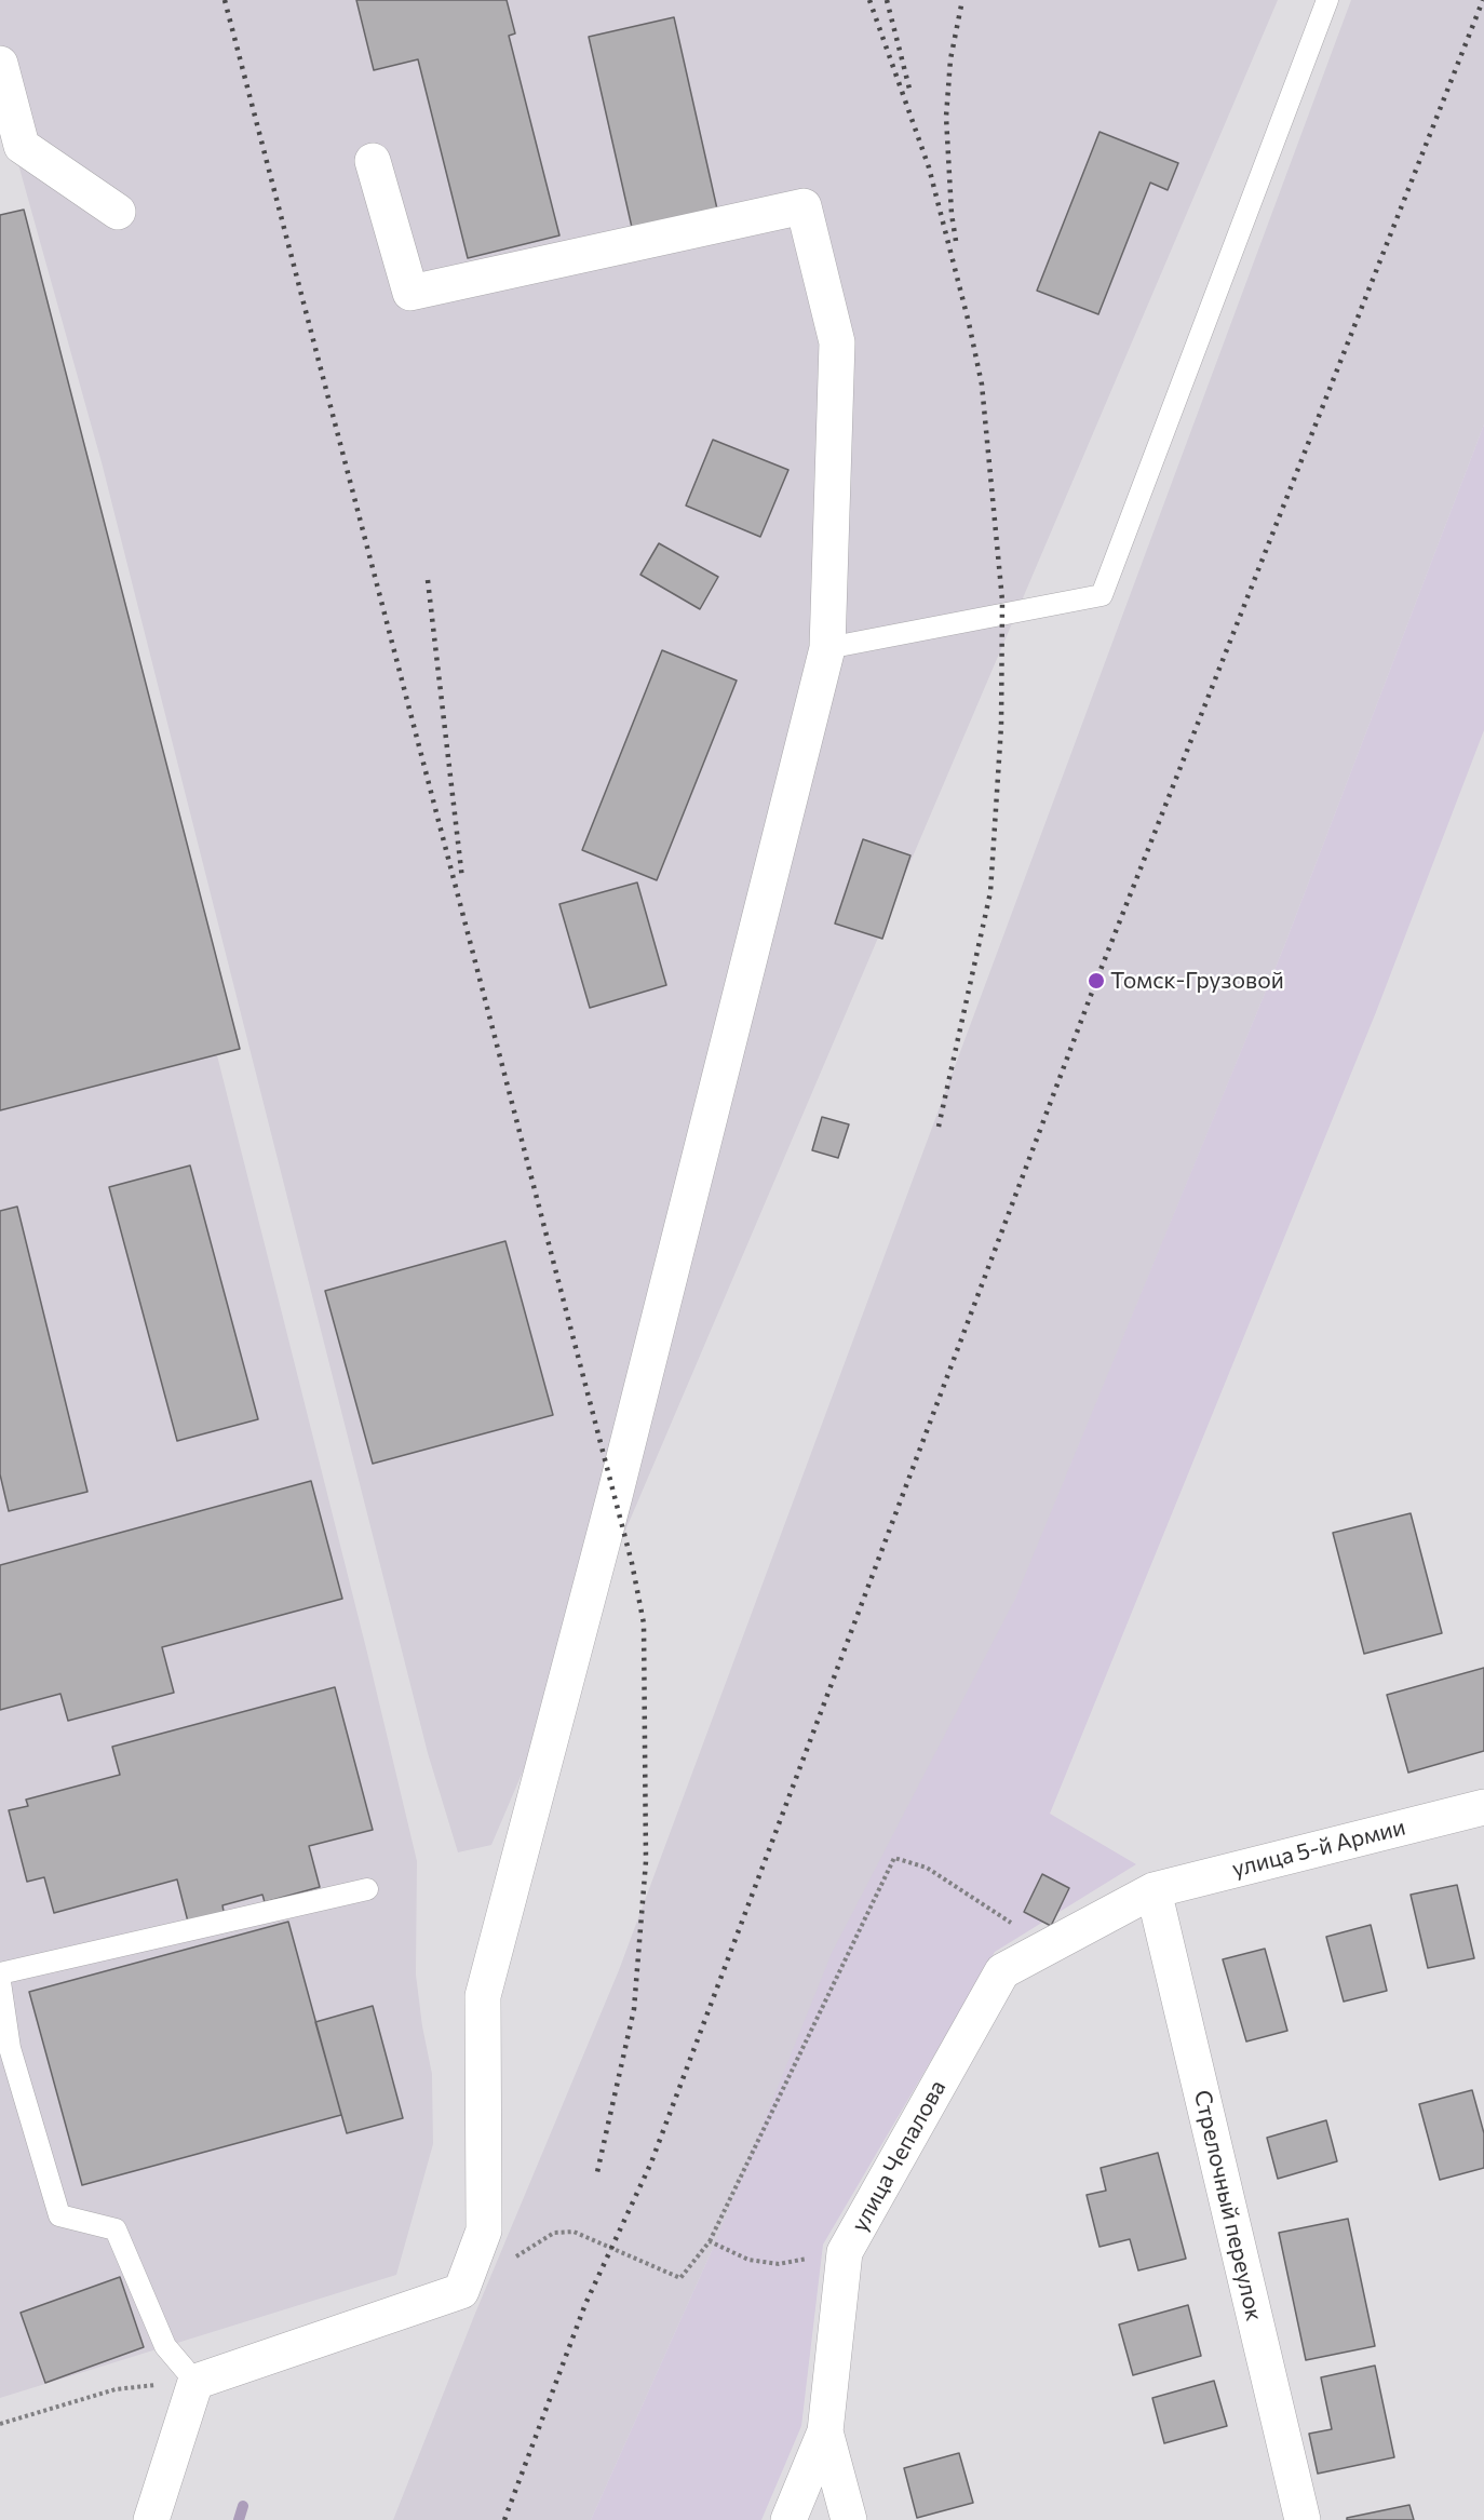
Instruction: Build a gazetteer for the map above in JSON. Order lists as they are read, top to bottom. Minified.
{"streets":{"street":["улица 5-й Армии","улица Чепалова","Стрелочный переулок"]},"crossings":[["улица 5-й Армии","улица Чепалова"],["улица 5-й Армии","Стрелочный переулок"],["улица Чепалова","Стрелочный переулок"]],"places":["Томск-Грузовой"]}
